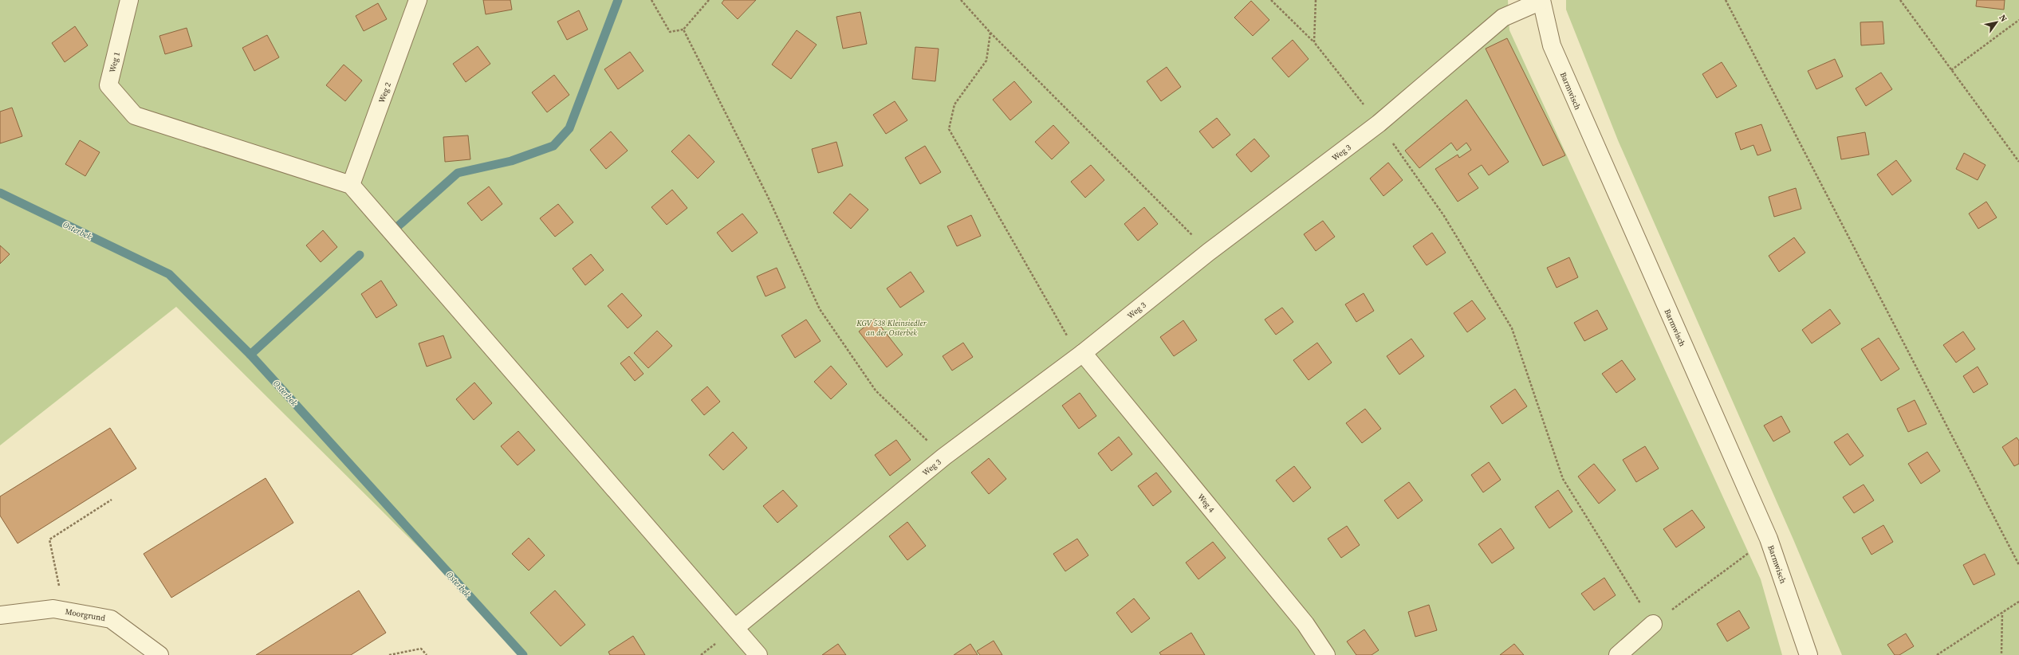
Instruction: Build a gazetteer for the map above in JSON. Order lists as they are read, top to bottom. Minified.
{"streets":{"street":["Weg 1","Barmwisch","Weg 2","Weg 3","Weg 4","Moorgrund"]},"crossings":[["Weg 1","Weg 2"],["Barmwisch","Weg 3"],["Weg 3","Weg 4"]],"water":["Osterbek"],"parks":["KGV 538 Kleinsiedler an der Osterbek"],"north":"top right"}
